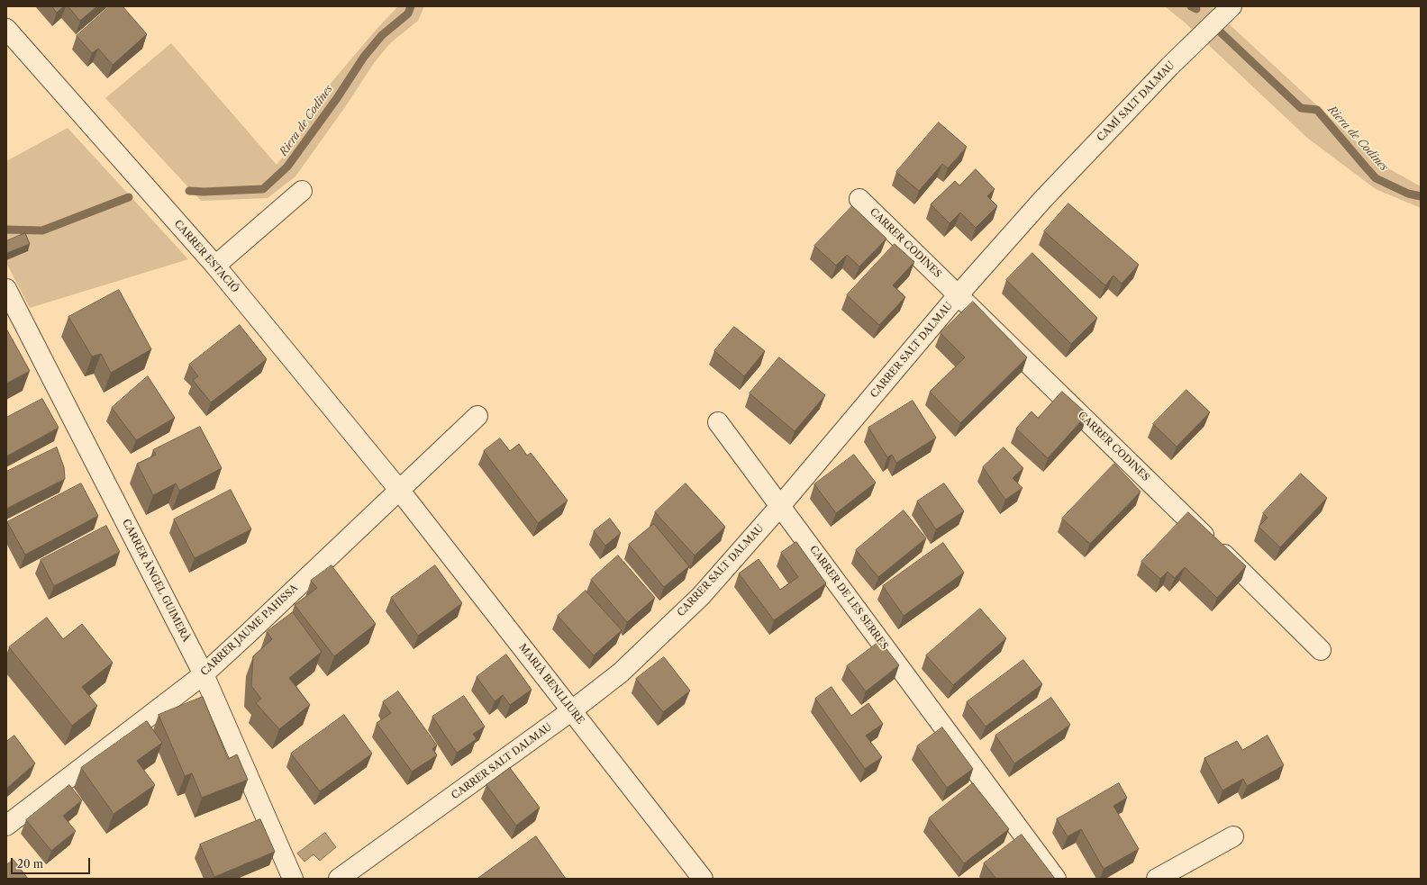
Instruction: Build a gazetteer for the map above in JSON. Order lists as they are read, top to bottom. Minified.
{"streets":{"street":["CAMÍ SALT DALMAU","CARRER CODINES","CARRER ESTACIÓ","CARRER SALT DALMAU","CARRER ÀNGEL GUIMERÀ","CARRER DE LES SERRES","CARRER JAUME PAHISSA","MARIÀ BENLLIURE"]},"crossings":[["CAMÍ SALT DALMAU","CARRER SALT DALMAU"],["CARRER CODINES","CARRER SALT DALMAU"],["CARRER ESTACIÓ","CARRER JAUME PAHISSA"],["CARRER ESTACIÓ","MARIÀ BENLLIURE"],["CARRER SALT DALMAU","CARRER DE LES SERRES"],["CARRER SALT DALMAU","MARIÀ BENLLIURE"],["CARRER ÀNGEL GUIMERÀ","CARRER JAUME PAHISSA"],["CARRER JAUME PAHISSA","MARIÀ BENLLIURE"]],"water":["Riera de Codines"],"scale_bar":"20 m"}
